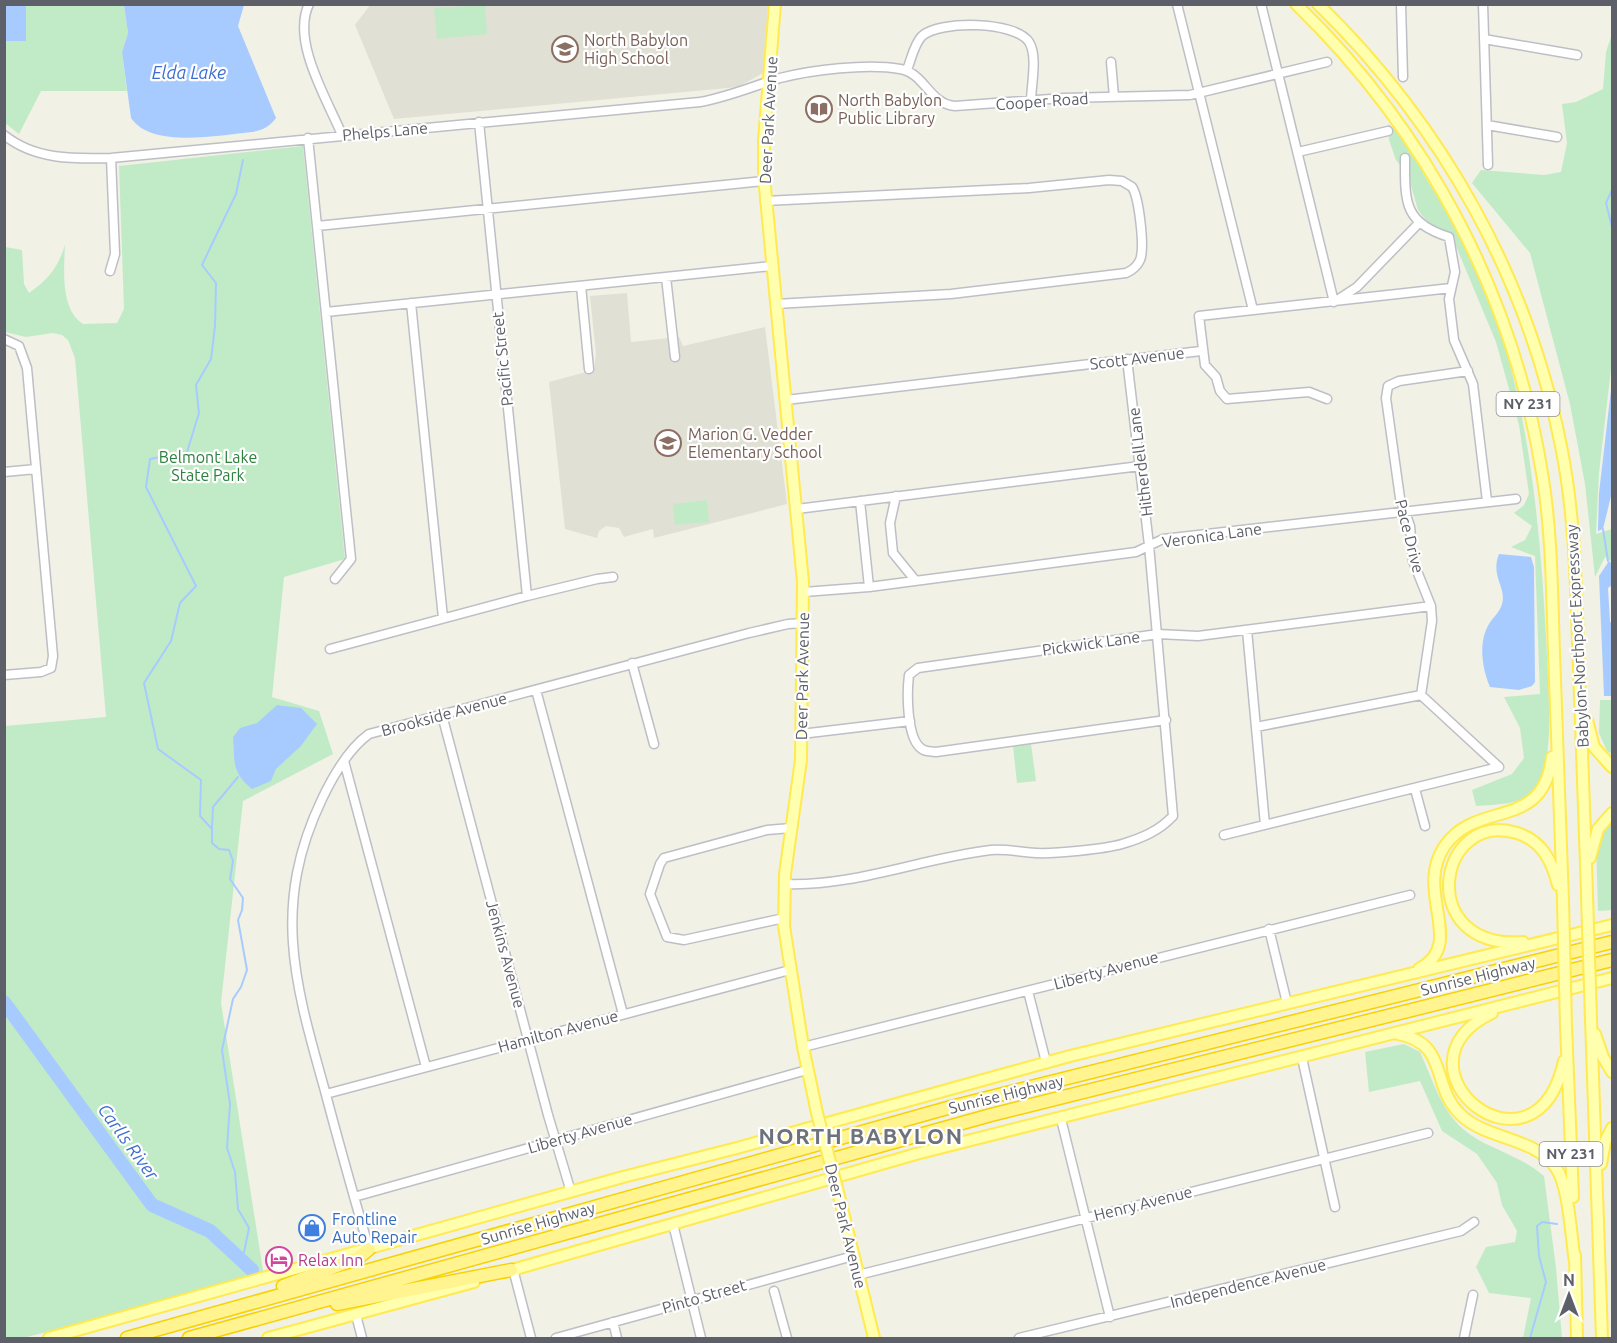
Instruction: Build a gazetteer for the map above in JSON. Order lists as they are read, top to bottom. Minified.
{"streets":{"highway":["Sunrise Highway"],"main road":["Deer Park Avenue","NY 231","Babylon-Northport Expressway"],"street":["Cooper Road","Phelps Lane","Scott Avenue","Pacific Street","Hitherdell Lane","Veronica Lane","Pace Drive","Pickwick Lane","Brookside Avenue","Jenkins Avenue","Liberty Avenue","Hamilton Avenue","Henry Avenue","Independence Avenue","Pinto Street"]},"crossings":[["Deer Park Avenue","Phelps Lane"],["Deer Park Avenue","Scott Avenue"],["Deer Park Avenue","Hitherdell Lane"],["Deer Park Avenue","Veronica Lane"],["Deer Park Avenue","Brookside Avenue"],["Deer Park Avenue","Liberty Avenue"],["Deer Park Avenue","Hamilton Avenue"],["Deer Park Avenue","Henry Avenue"],["Deer Park Avenue","Pinto Street"],["Phelps Lane","Pacific Street"],["Scott Avenue","Hitherdell Lane"],["Hitherdell Lane","Veronica Lane"],["Hitherdell Lane","Pickwick Lane"],["Veronica Lane","Pace Drive"],["Pace Drive","Pickwick Lane"],["Brookside Avenue","Jenkins Avenue"],["Brookside Avenue","Liberty Avenue"],["Brookside Avenue","Sunrise Highway"],["Brookside Avenue","Hamilton Avenue"],["Jenkins Avenue","Liberty Avenue"],["Jenkins Avenue","Sunrise Highway"],["Jenkins Avenue","Hamilton Avenue"]],"districts":["NORTH BABYLON"],"water":["Elda Lake","Carlls River"],"parks":["Belmont Lake State Park"],"places":{"school or university":["North Babylon High School","Marion G. Vedder Elementary School"],"library":["North Babylon Public Library"],"shop":["Frontline Auto Repair"],"hotel":["Relax Inn"]},"north":"top"}
